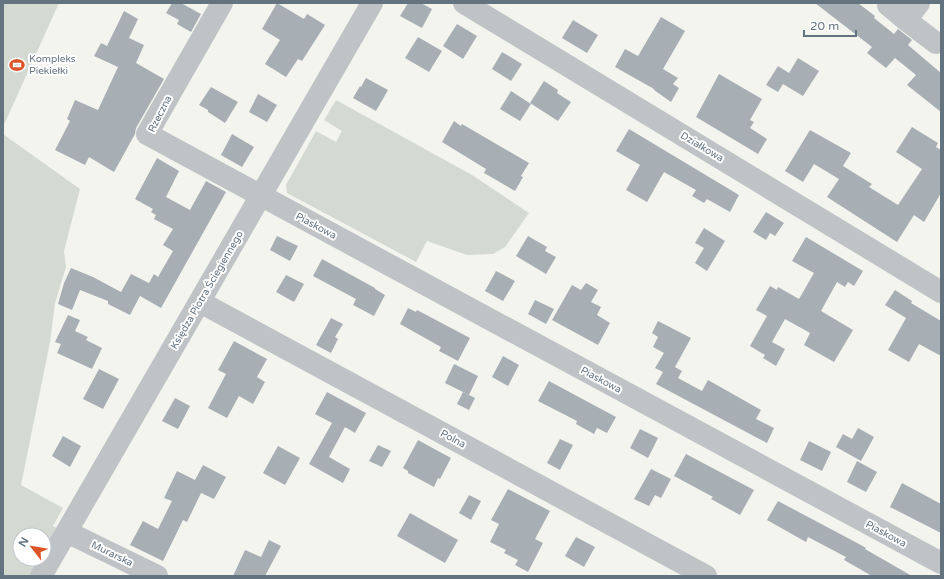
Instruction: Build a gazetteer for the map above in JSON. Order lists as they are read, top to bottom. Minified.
{"streets":{"street":["Rzeczna","Działkowa","Piaskowa","Księdza Piotra Ściegiennego","Polna","Murarska"]},"crossings":[["Rzeczna","Piaskowa"],["Rzeczna","Księdza Piotra Ściegiennego"],["Piaskowa","Księdza Piotra Ściegiennego"],["Księdza Piotra Ściegiennego","Polna"],["Księdza Piotra Ściegiennego","Murarska"]],"places":{"sports":["Kompleks Piekiełki"]},"scale_bar":"20 m","north":"top left"}
